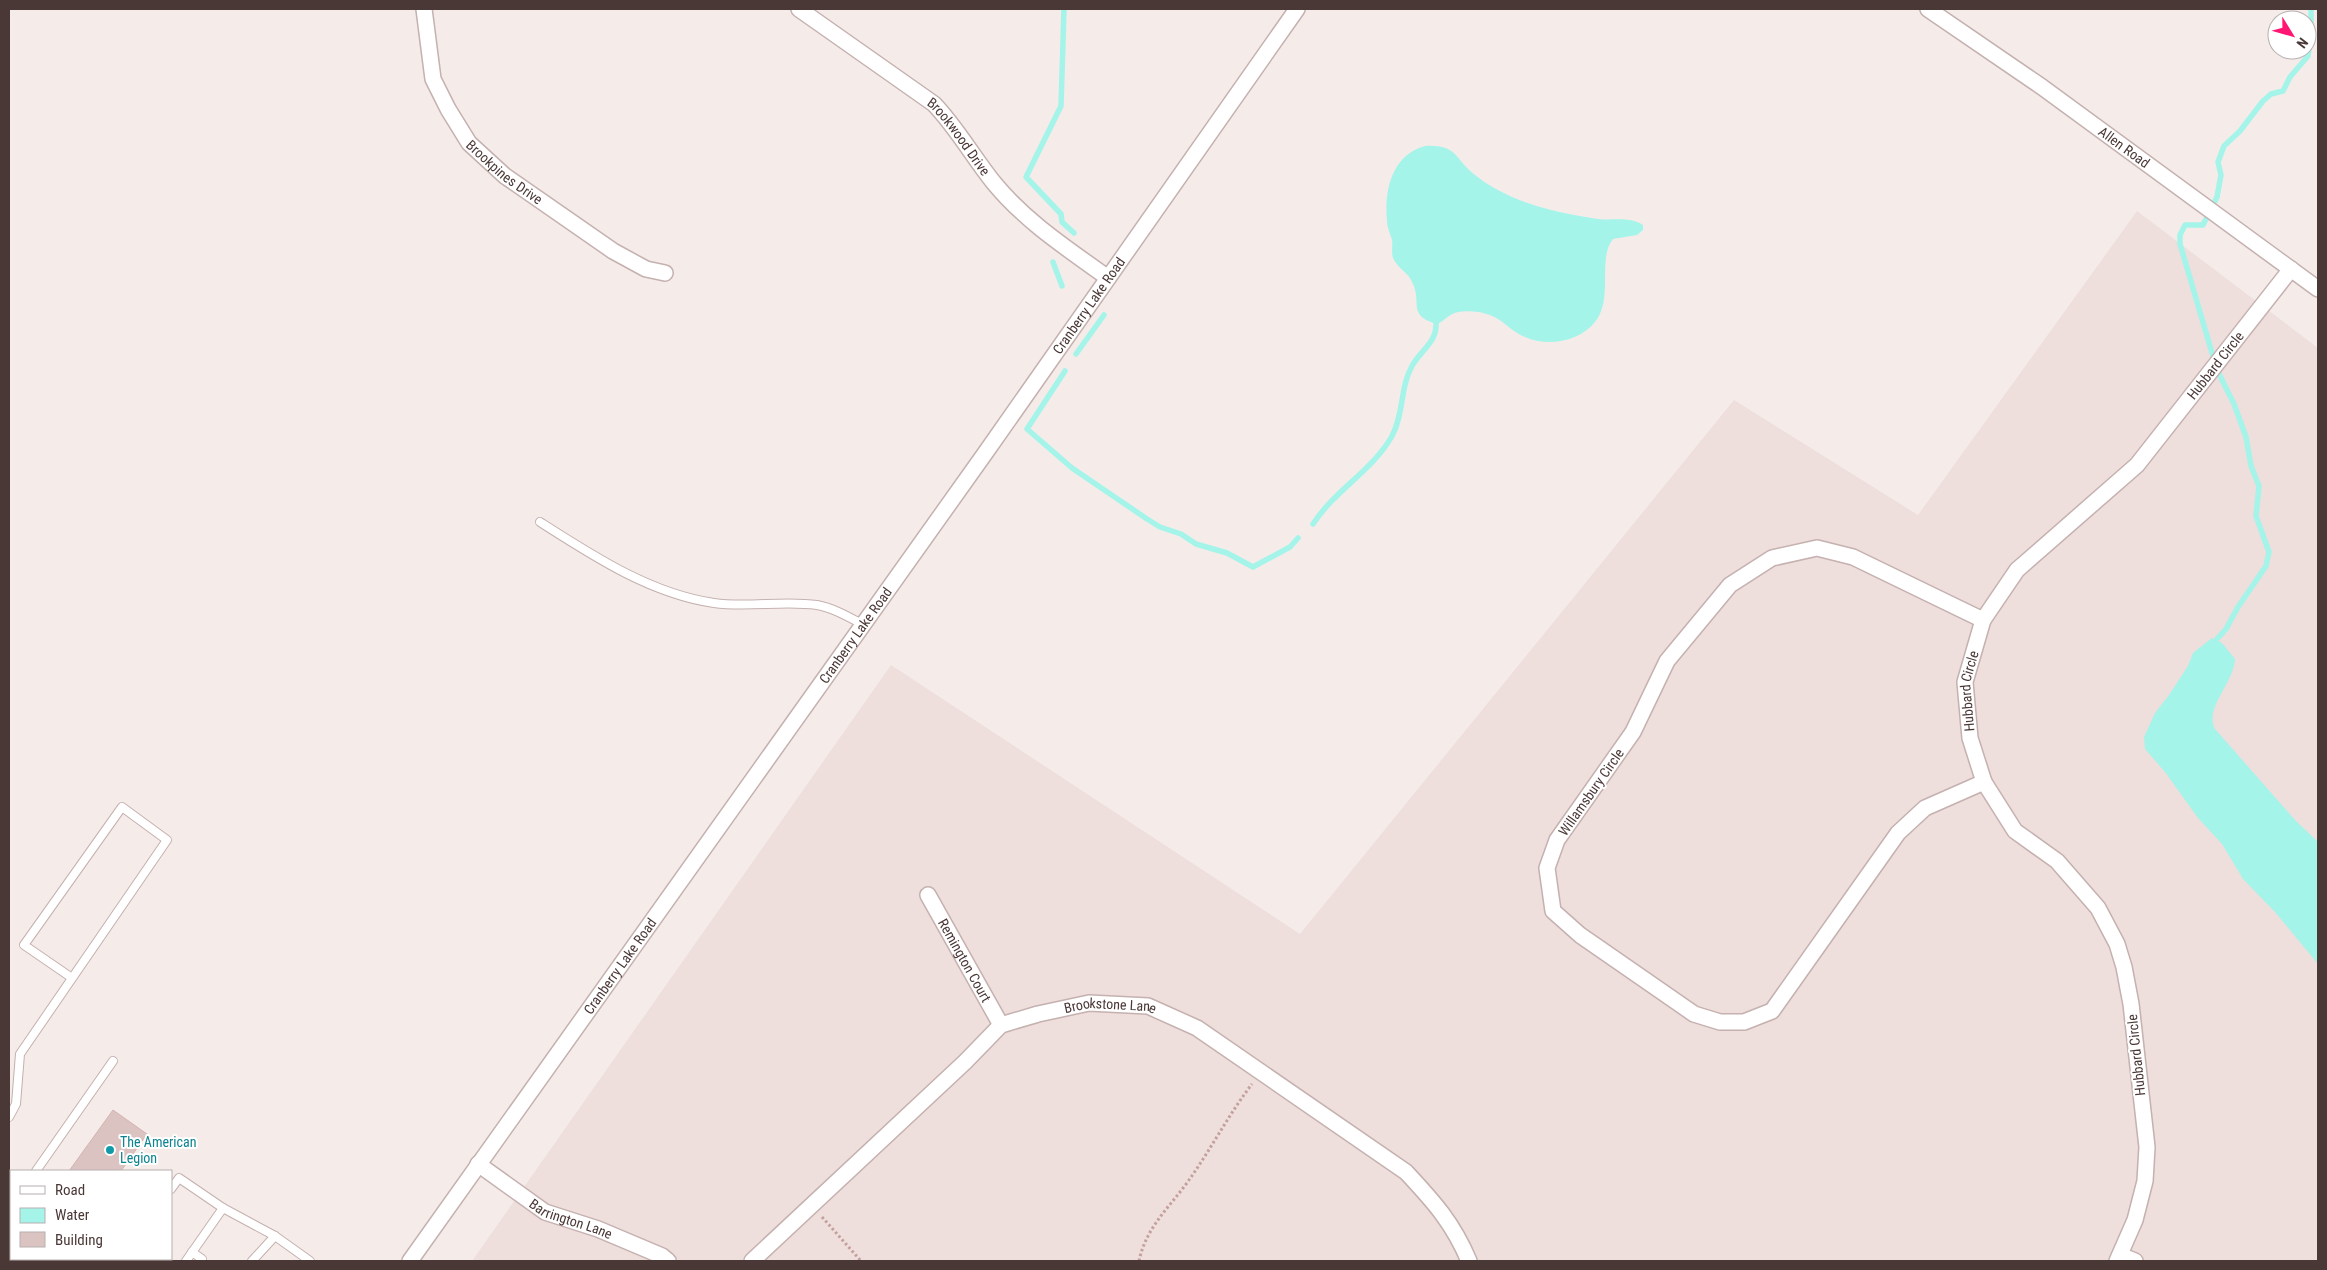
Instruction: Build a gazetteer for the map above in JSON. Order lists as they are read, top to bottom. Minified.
{"streets":{"street":["Brookwood Drive","Allen Road","Brookpines Drive","Cranberry Lake Road","Hubbard Circle","Willamsbury Circle","Remington Court","Brookstone Lane","Barrington Lane"]},"crossings":[["Brookwood Drive","Cranberry Lake Road"],["Allen Road","Hubbard Circle"],["Cranberry Lake Road","Barrington Lane"],["Hubbard Circle","Willamsbury Circle"],["Remington Court","Brookstone Lane"]],"places":["The American Legion"],"legend":["Road","Water","Building"],"north":"bottom right"}
